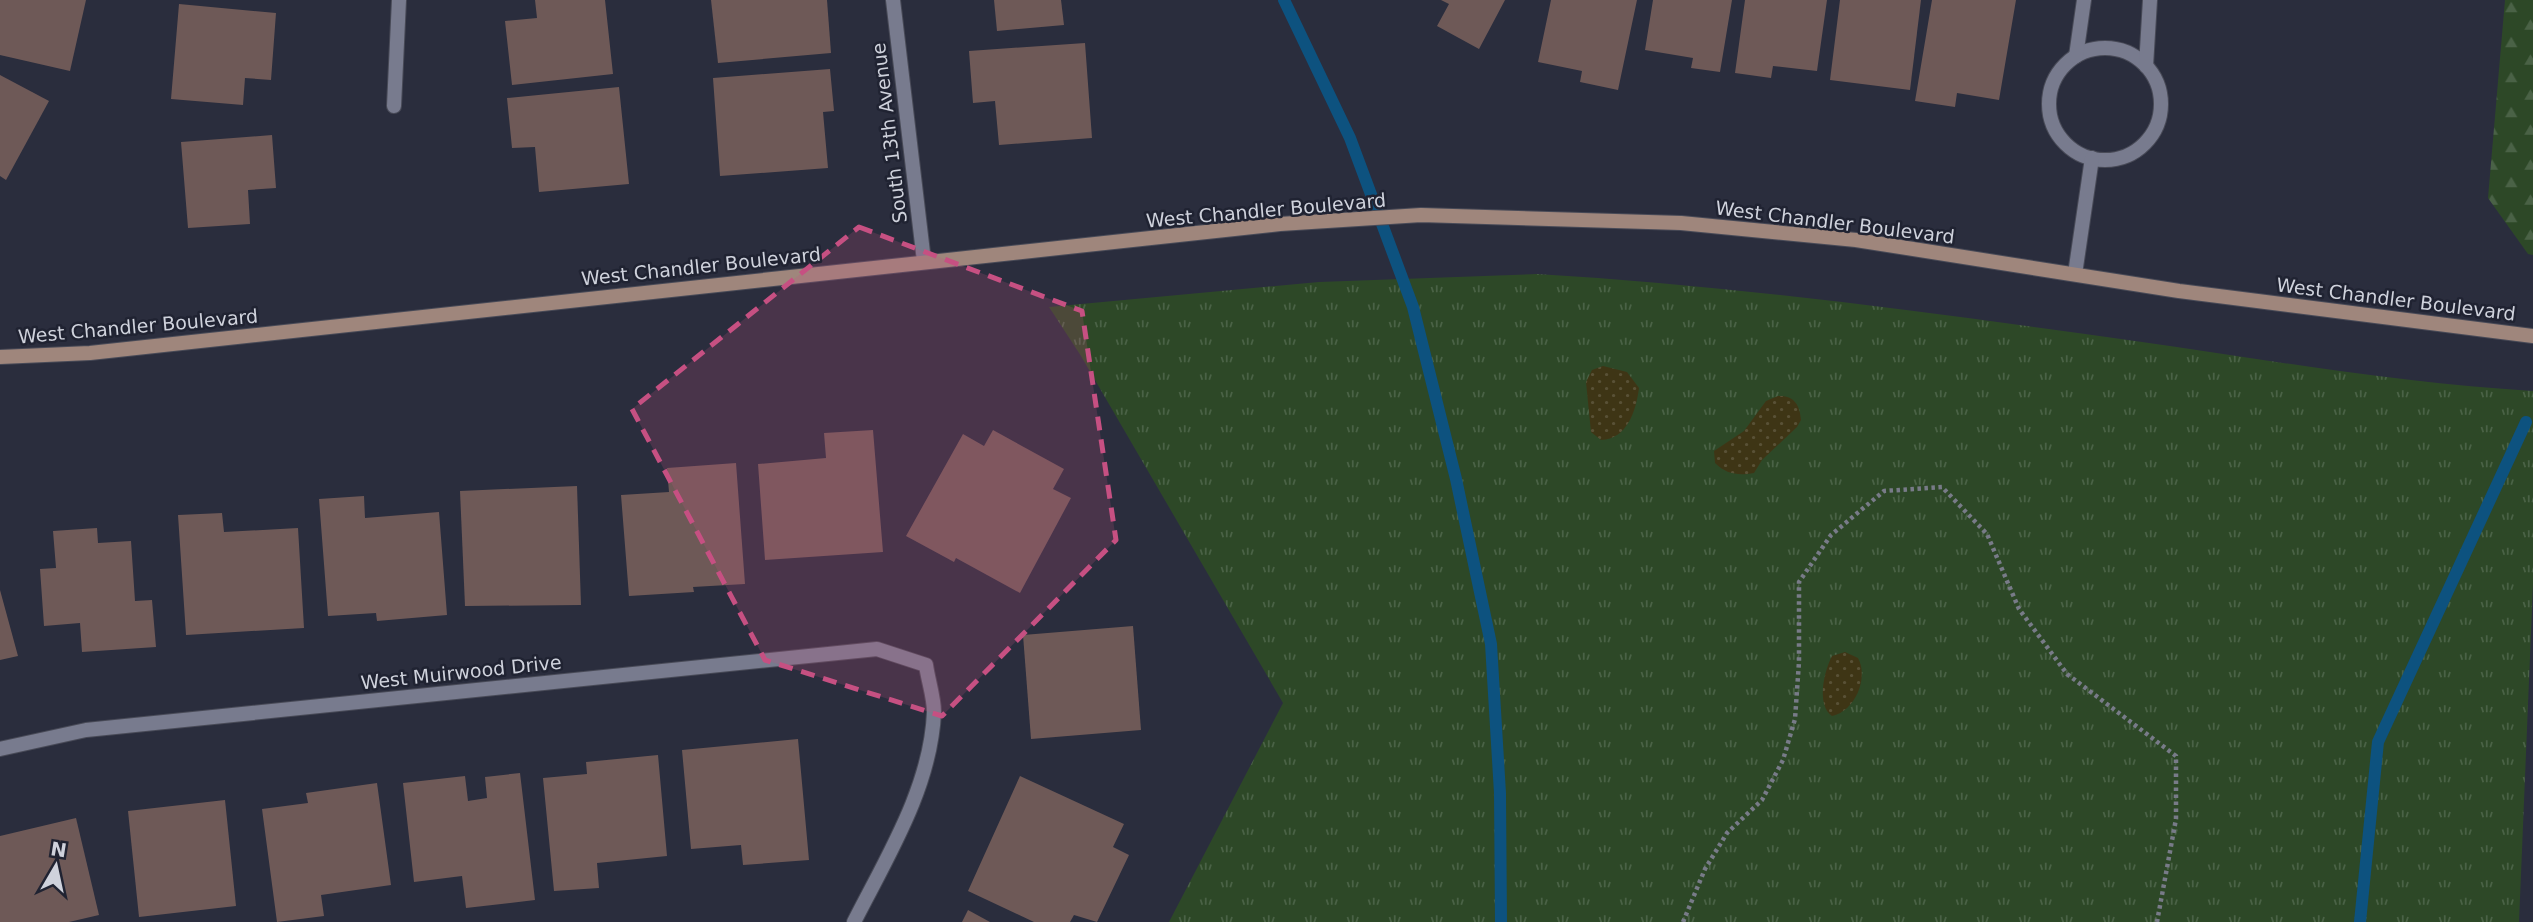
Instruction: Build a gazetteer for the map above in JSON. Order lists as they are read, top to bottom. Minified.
{"streets":{"main road":["West Chandler Boulevard"],"street":["South 13th Avenue","West Muirwood Drive"]},"crossings":[["South 13th Avenue","West Chandler Boulevard"]],"north":"top"}
